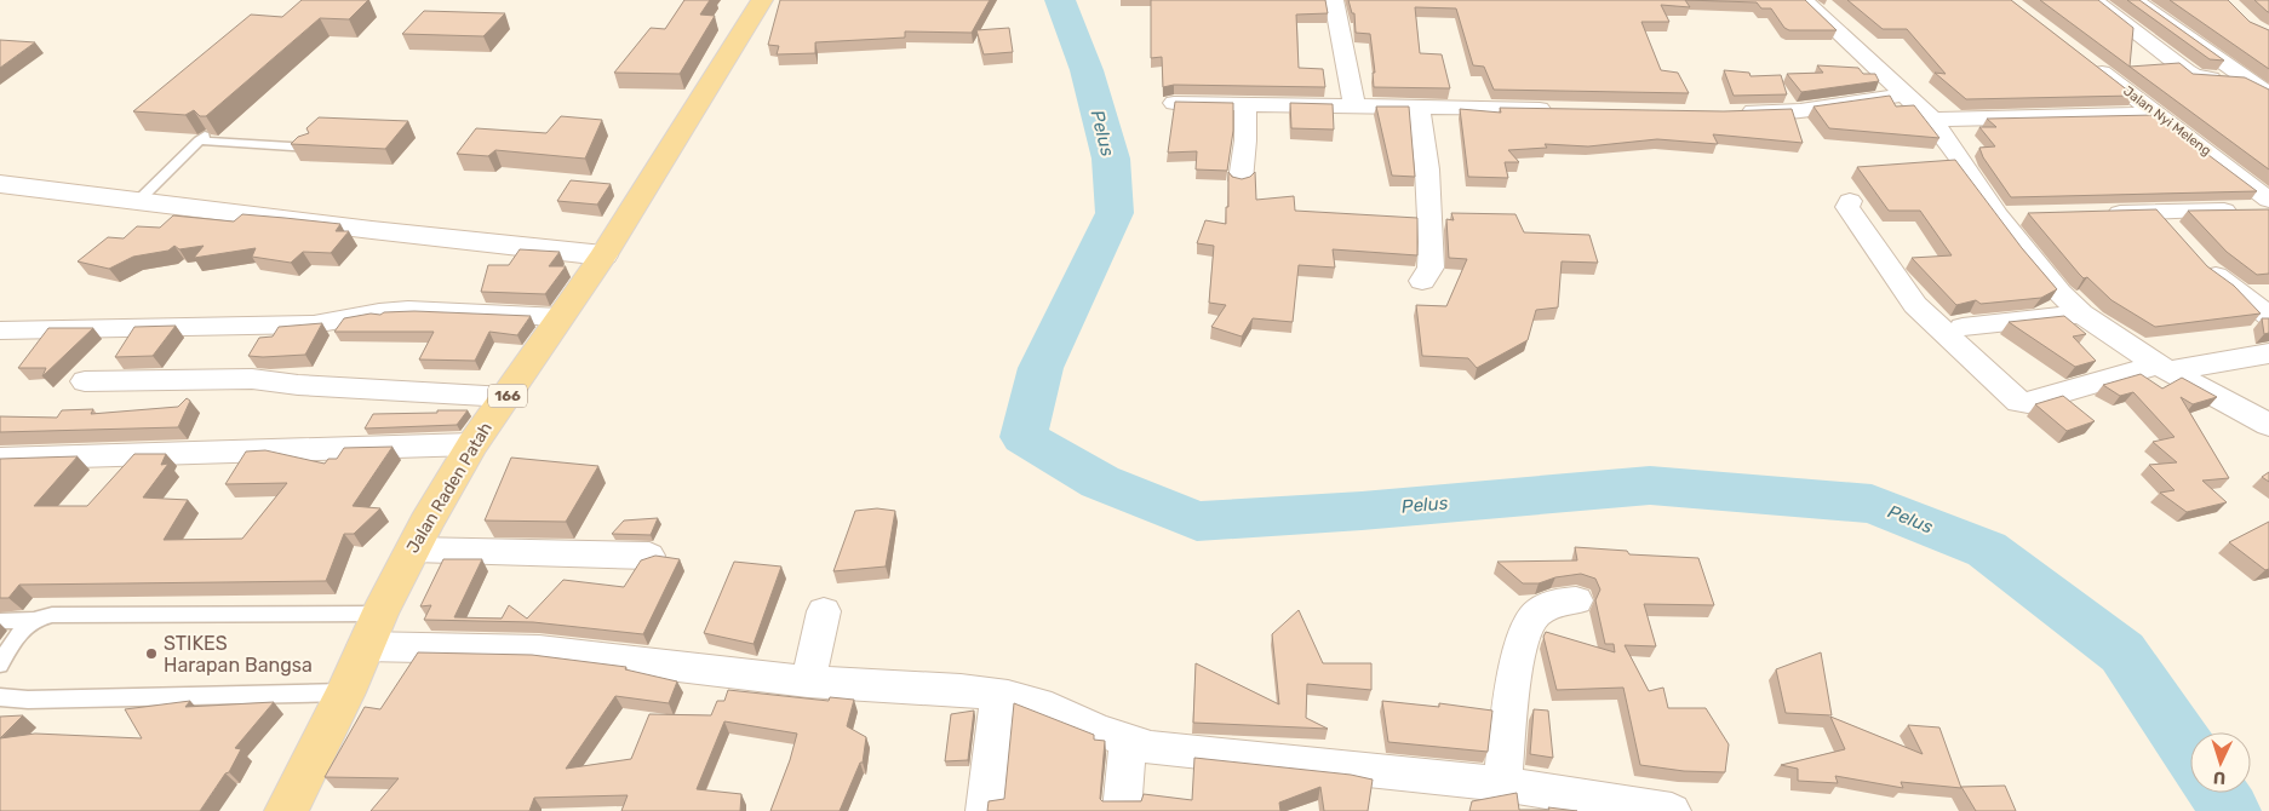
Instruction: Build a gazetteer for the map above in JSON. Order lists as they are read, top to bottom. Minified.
{"streets":{"main road":["166","Jalan Raden Patah"],"street":["Jalan Nyi Meleng"]},"water":["Pelus"],"places":["STIKES Harapan Bangsa"],"north":"bottom"}
